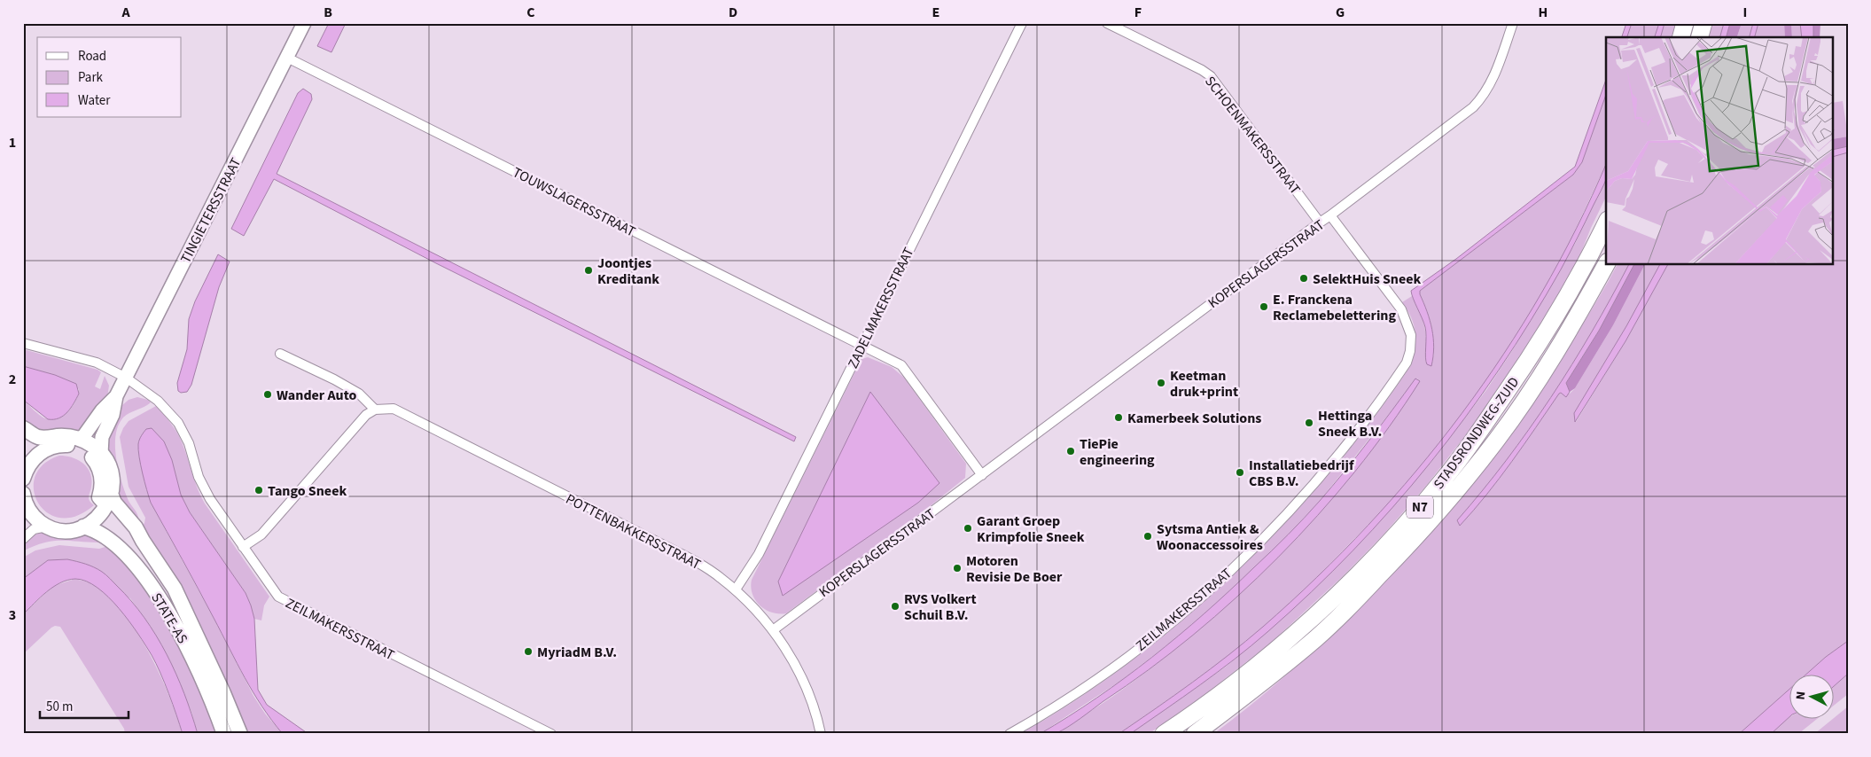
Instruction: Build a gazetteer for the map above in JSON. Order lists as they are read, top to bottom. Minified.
{"streets":{"highway":["STADSRONDWEG-ZUID","N7"],"main road":["STATE-AS"],"street":["SCHOENMAKERSSTRAAT","TOUWSLAGERSSTRAAT","TINGIETERSSTRAAT","KOPERSLAGERSSTRAAT","ZADELMAKERSSTRAAT","POTTENBAKKERSSTRAAT","ZEILMAKERSSTRAAT"]},"crossings":[["SCHOENMAKERSSTRAAT","KOPERSLAGERSSTRAAT"],["TOUWSLAGERSSTRAAT","TINGIETERSSTRAAT"],["TOUWSLAGERSSTRAAT","ZADELMAKERSSTRAAT"],["TINGIETERSSTRAAT","ZEILMAKERSSTRAAT"],["TINGIETERSSTRAAT","STATE-AS"],["KOPERSLAGERSSTRAAT","POTTENBAKKERSSTRAAT"],["KOPERSLAGERSSTRAAT","ZEILMAKERSSTRAAT"],["ZADELMAKERSSTRAAT","POTTENBAKKERSSTRAAT"]],"places":["Joontjes Kreditank","SelektHuis Sneek","E. Franckena Reclamebelettering","Keetman druk+print","Wander Auto","Kamerbeek Solutions","Hettinga Sneek B.V.","TiePie engineering","Installatiebedrijf CBS B.V.","Tango Sneek","Garant Groep Krimpfolie Sneek","Sytsma Antiek & Woonaccessoires","Motoren Revisie De Boer","RVS Volkert Schuil B.V.","MyriadM B.V."],"legend":["Road","Park","Water"],"scale_bar":"50 m","north":"left","grid":{"columns":["A","B","C","D","E","F","G","H","I"],"rows":["1","2","3"]}}
